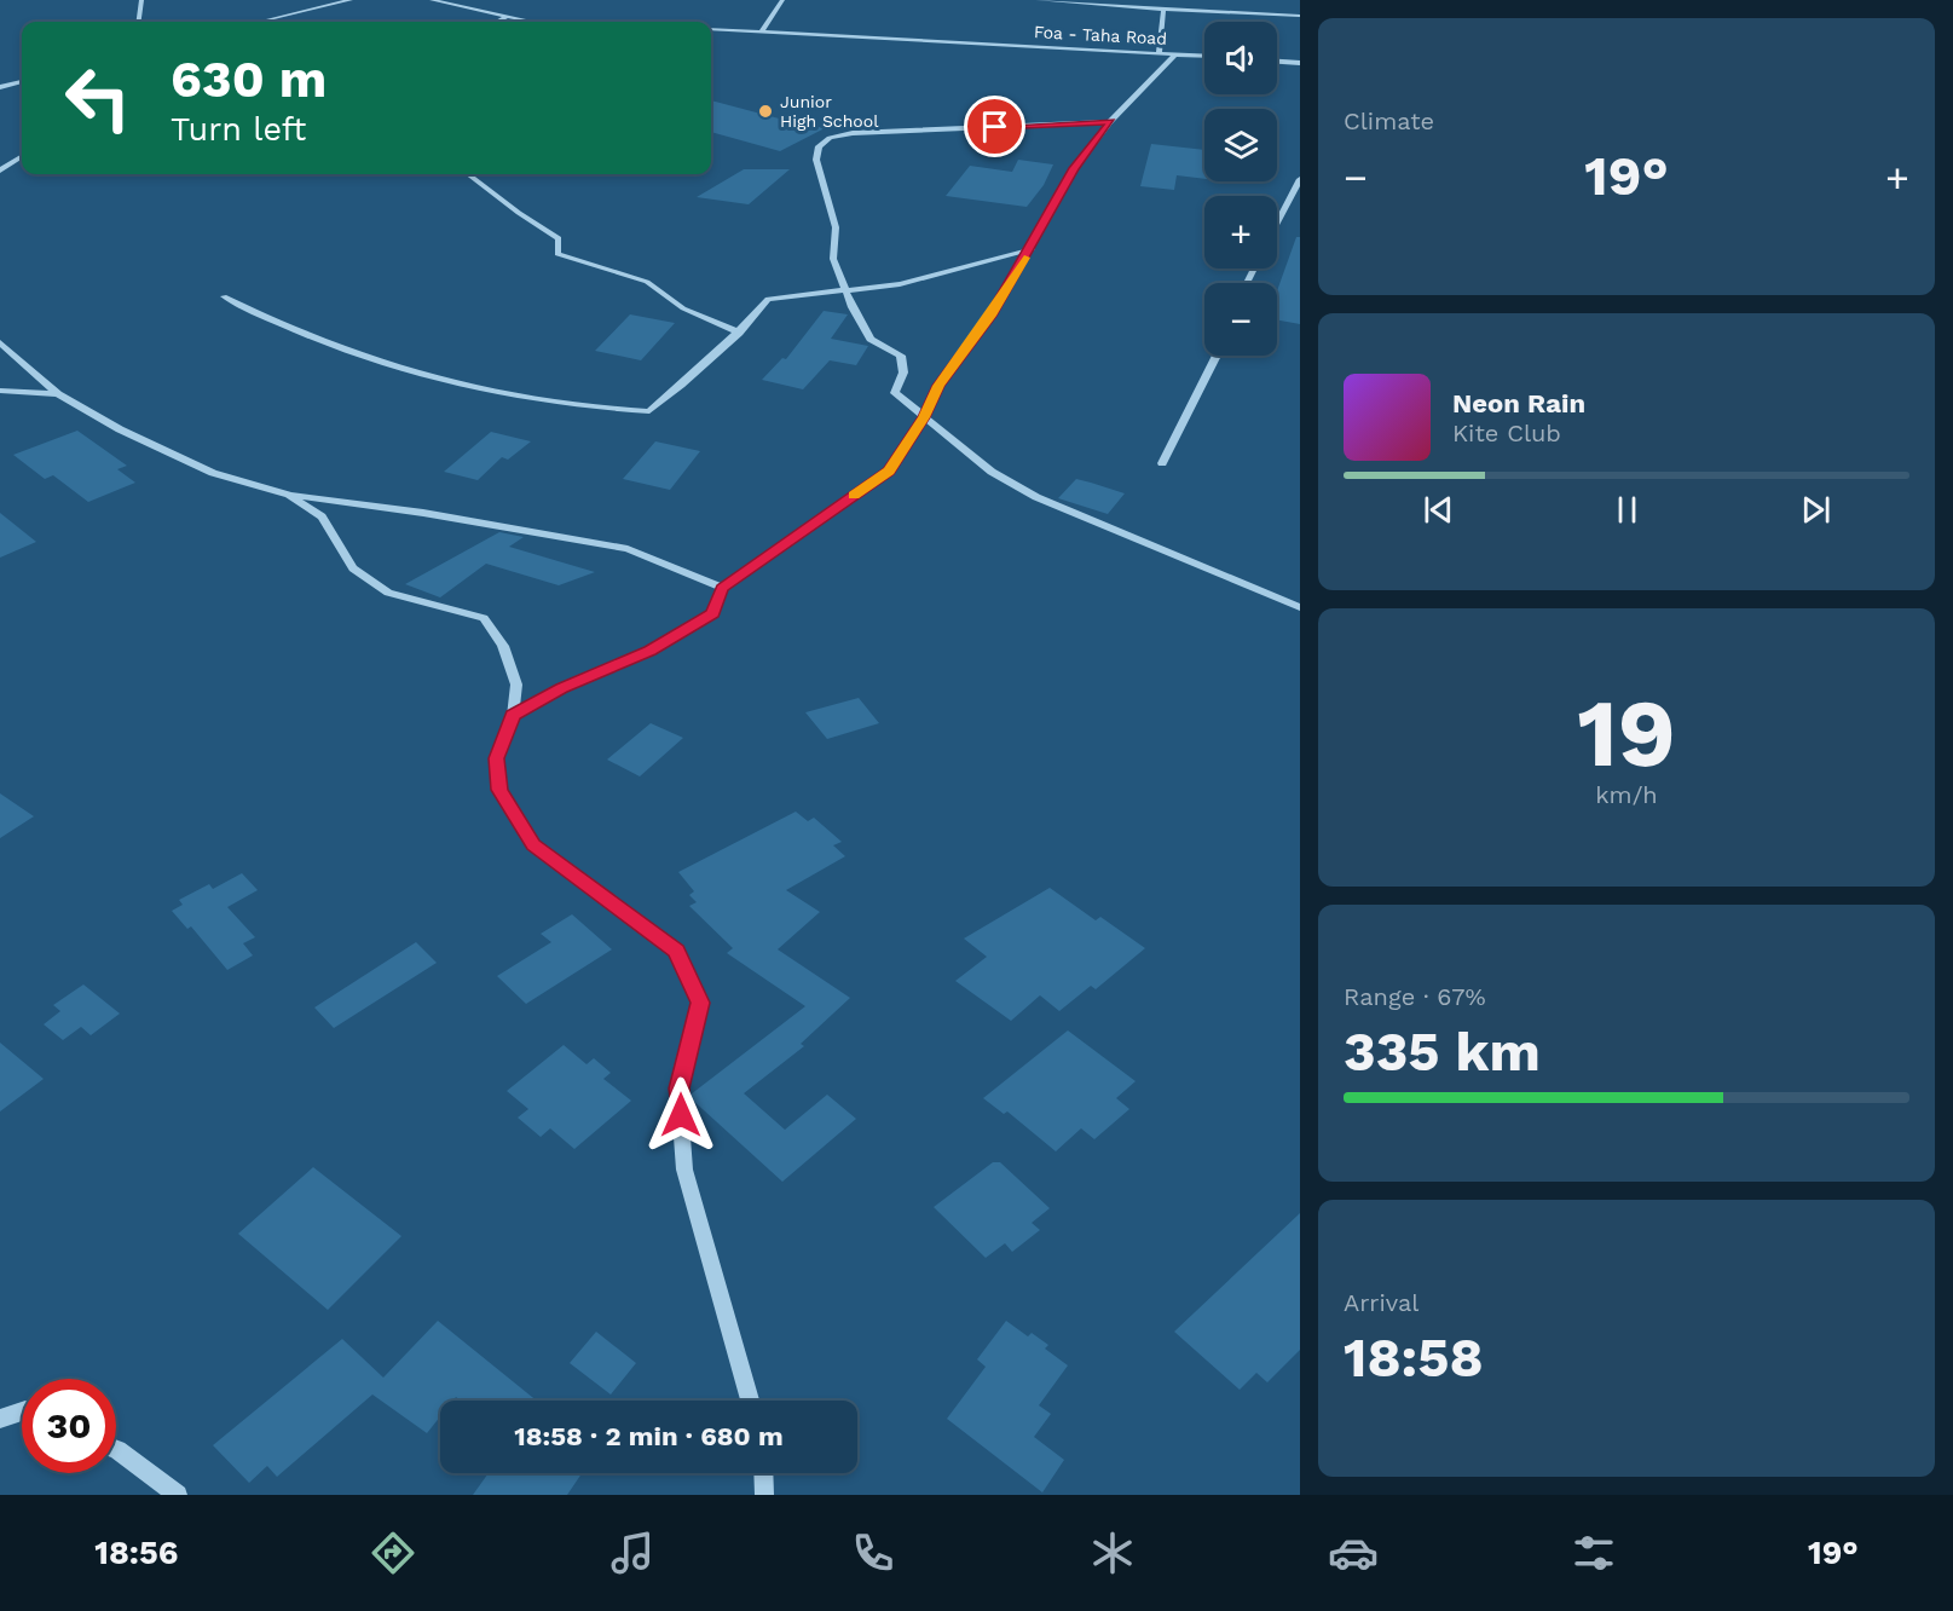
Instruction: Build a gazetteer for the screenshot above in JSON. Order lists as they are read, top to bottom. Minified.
{"streets":{"street":["Foa - Taha Road"]},"places":["Junior High School"],"page":{"tile":["Climate",["19","km/h"],["Range · 67%","335 km"],["Arrival","18:58"]],"map_buttons":["+","−"],"turn":["630 m","Turn left"],"heat":["−","19°","+"],"song":["Neon Rain","Kite Club"],"limit":"30","trip":"18:58 · 2 min · 680 m","tabs":["18:56","19°"]}}
